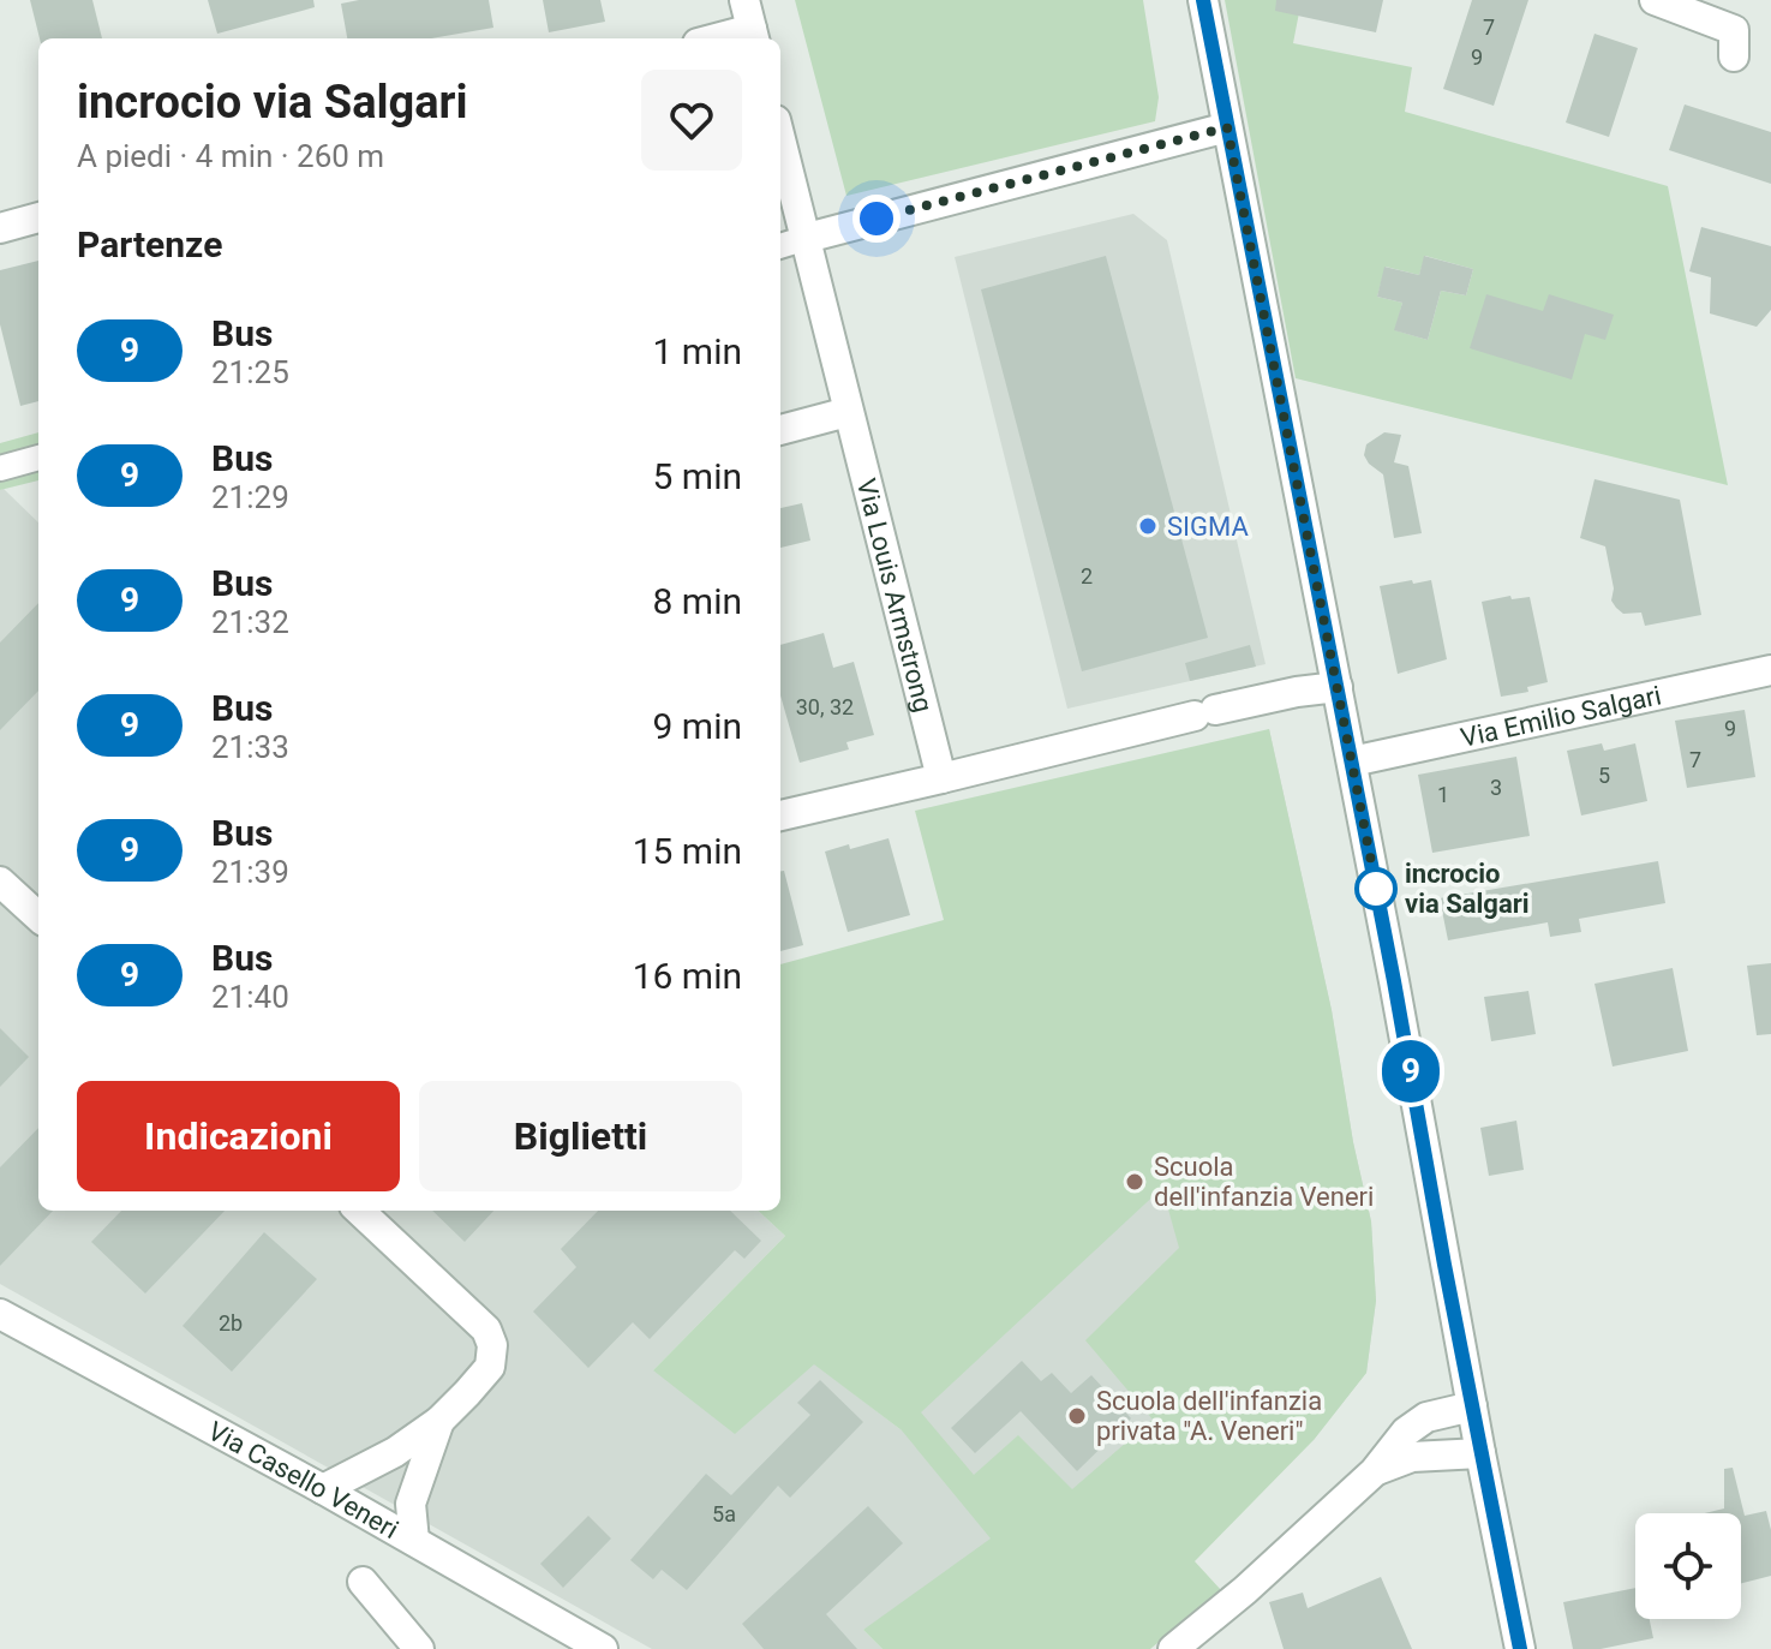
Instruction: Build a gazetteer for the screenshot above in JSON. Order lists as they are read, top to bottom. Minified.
{"streets":{"street":["Via Louis Armstrong","Via Emilio Salgari","Via Casello Veneri"]},"places":["SIGMA","incrocio via Salgari","Scuola dell'infanzia Veneri","Scuola dell'infanzia privata \"A. Veneri\""],"lines":["bus line 9"],"house_numbers":["7","9","2","30, 32","9","7","5","3","1","2b","5a"],"page":{"on_map":"9","heading":[["incrocio via Salgari","A piedi · 4 min · 260 m"],"Partenze"],"list":[{"mark":"9","name":"Bus","note":"21:25","value":"1 min"},{"mark":"9","name":"Bus","note":"21:29","value":"5 min"},{"mark":"9","name":"Bus","note":"21:32","value":"8 min"},{"mark":"9","name":"Bus","note":"21:33","value":"9 min"},{"mark":"9","name":"Bus","note":"21:39","value":"15 min"},{"mark":"9","name":"Bus","note":"21:40","value":"16 min"}],"buttons":["Indicazioni","Biglietti"]}}
